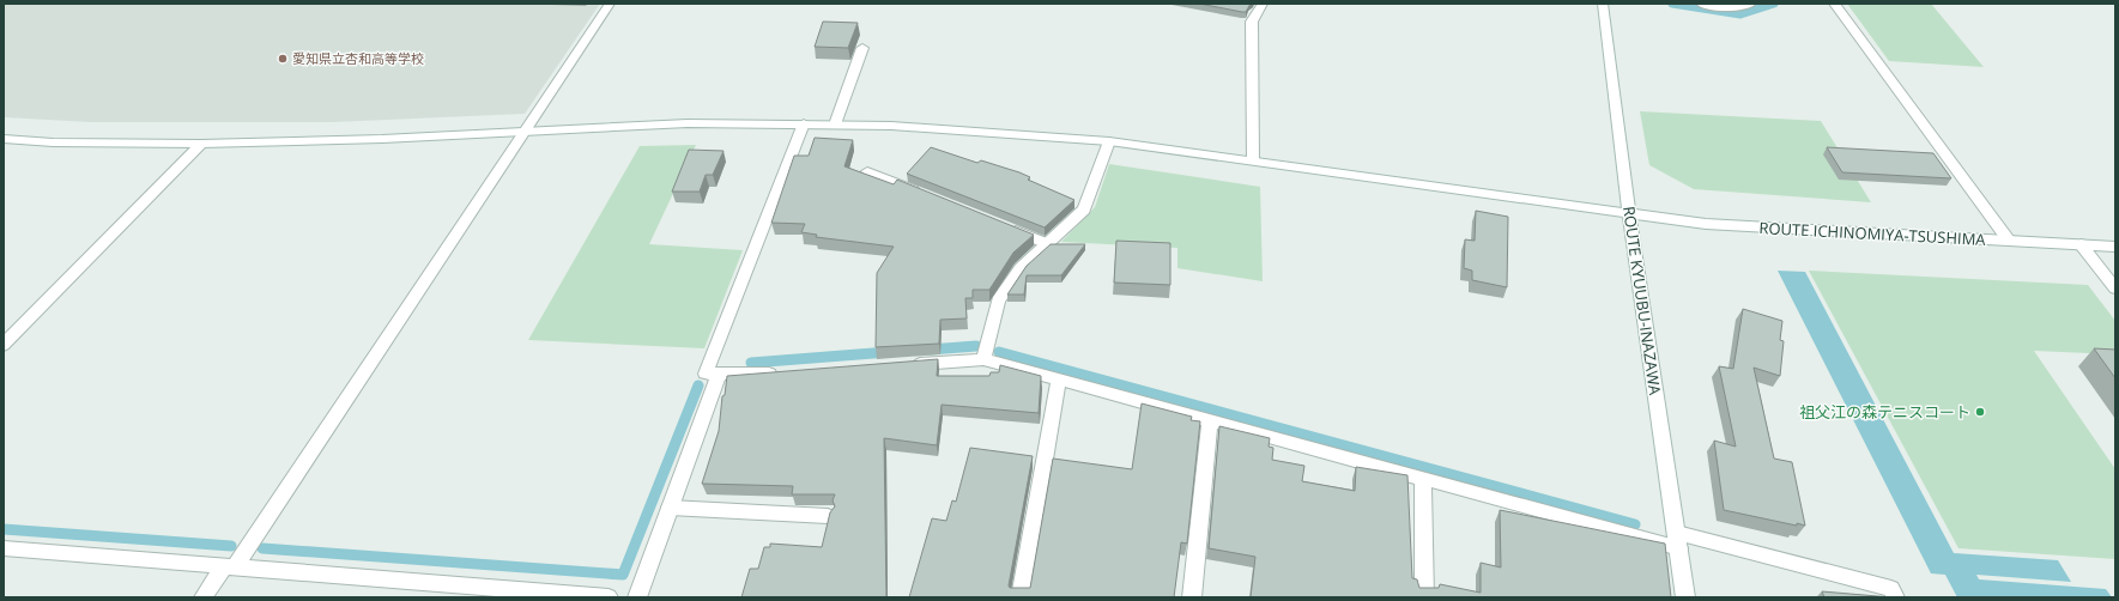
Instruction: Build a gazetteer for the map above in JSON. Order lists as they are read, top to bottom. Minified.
{"streets":{"street":["ROUTE ICHINOMIYA-TSUSHIMA","ROUTE KYUUBU-INAZAWA"]},"crossings":[["ROUTE ICHINOMIYA-TSUSHIMA","ROUTE KYUUBU-INAZAWA"]],"places":["愛知県立杏和高等学校","祖父江の森テニスコート"]}
